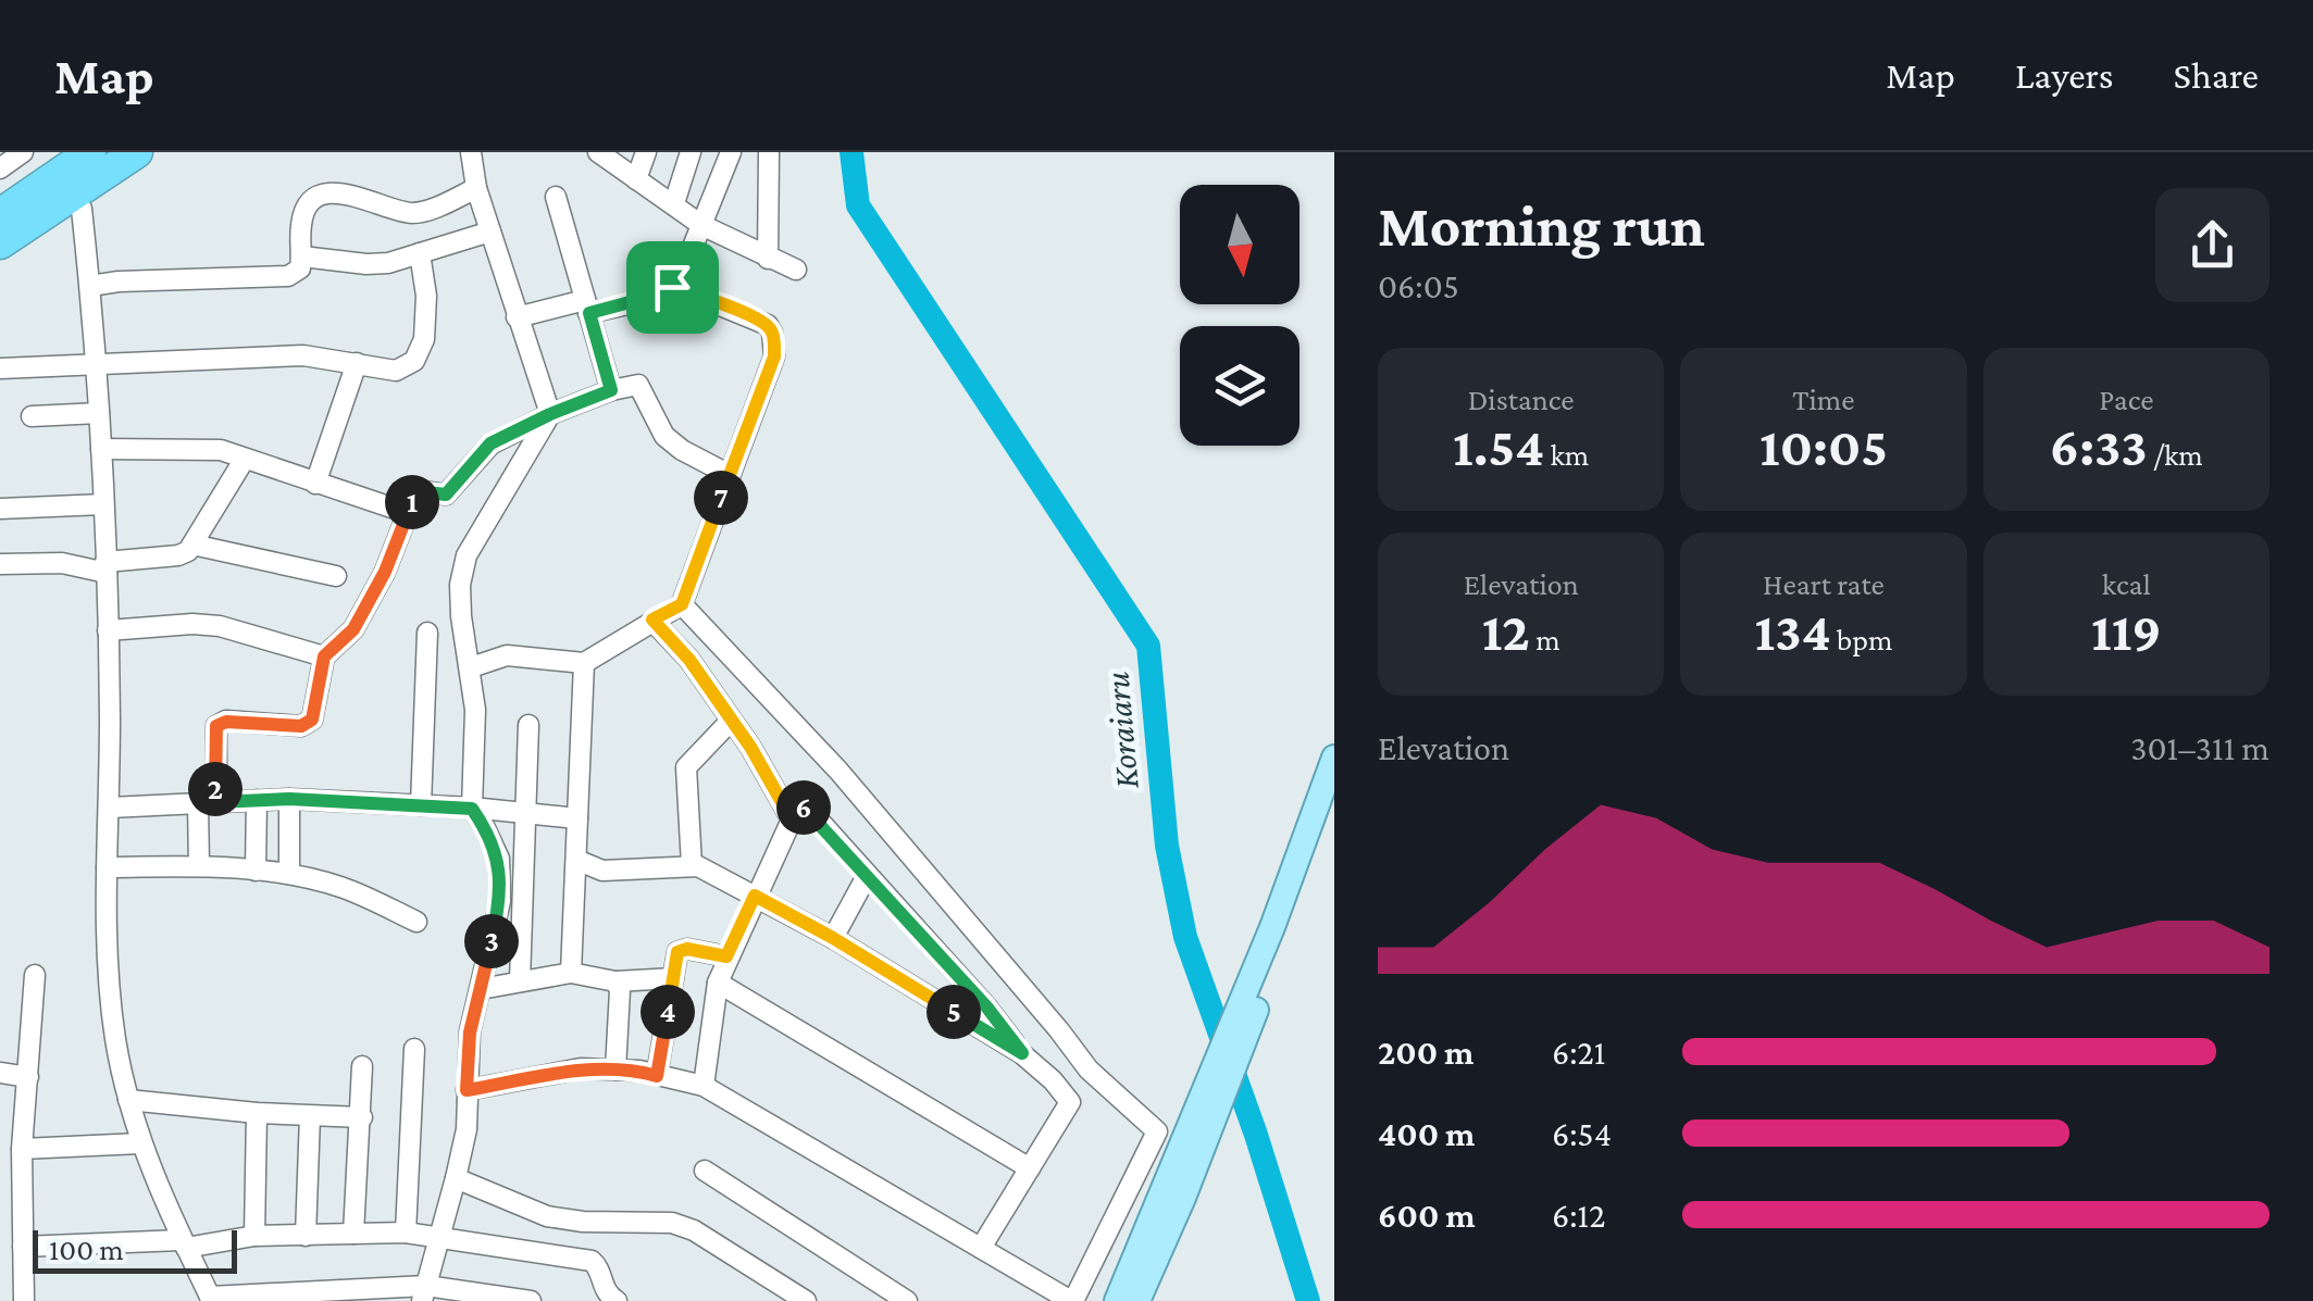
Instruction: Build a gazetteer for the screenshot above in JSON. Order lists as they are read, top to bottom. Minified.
{"water":["Koraiaru"],"scale_bar":"100 m","north":"bottom","page":{"header":"Map","nav":["Map","Layers","Share"],"heading":["Morning run","06:05"],"stats":[["Distance","1.54 km"],["Time","10:05"],["Pace","6:33 /km"],["Elevation","12 m"],["Heart rate","134 bpm"],["kcal","119"]],"pins":["7","1","2","6","3","4","5"],"chart":["Elevation","301–311 m"],"list":[{"name":"200 m","note":"6:21"},{"name":"400 m","note":"6:54"},{"name":"600 m","note":"6:12"}],"scale":"100 m"}}
